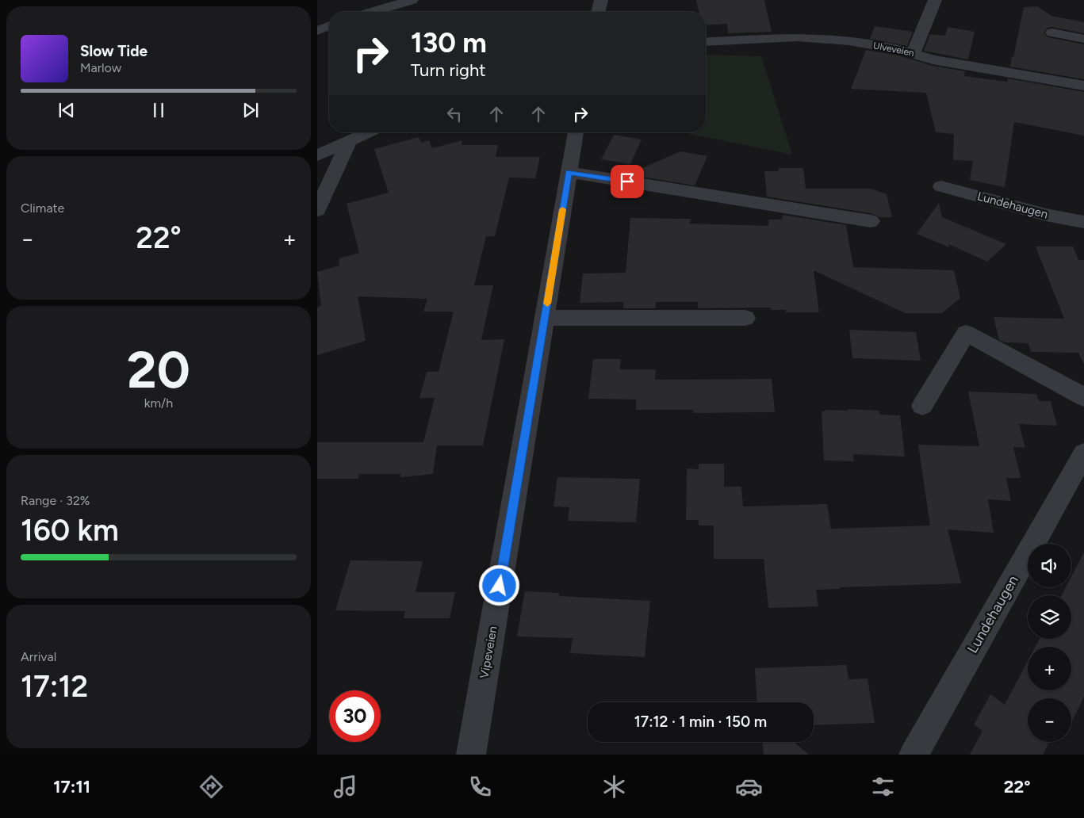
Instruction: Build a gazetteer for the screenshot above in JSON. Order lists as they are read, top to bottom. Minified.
{"streets":{"street":["Ulveveien","Lundehaugen","Vipeveien"]},"page":{"turn":["130 m","Turn right"],"song":["Slow Tide","Marlow"],"tile":["Climate",["20","km/h"],["Range · 32%","160 km"],["Arrival","17:12"]],"heat":["−","22°","+"],"map_buttons":["+","−"],"limit":"30","trip":"17:12 · 1 min · 150 m","tabs":["17:11","22°"]}}
